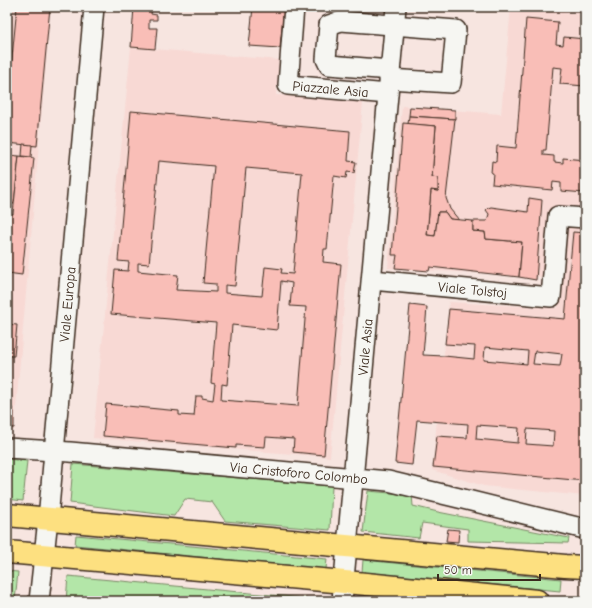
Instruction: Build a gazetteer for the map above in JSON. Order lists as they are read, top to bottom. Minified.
{"streets":{"street":["Piazzale Asia","Viale Tolstoj","Viale Europa","Viale Asia","Via Cristoforo Colombo"]},"crossings":[["Piazzale Asia","Viale Asia"],["Viale Tolstoj","Viale Asia"],["Viale Europa","Via Cristoforo Colombo"],["Viale Asia","Via Cristoforo Colombo"]],"scale_bar":"50 m"}
